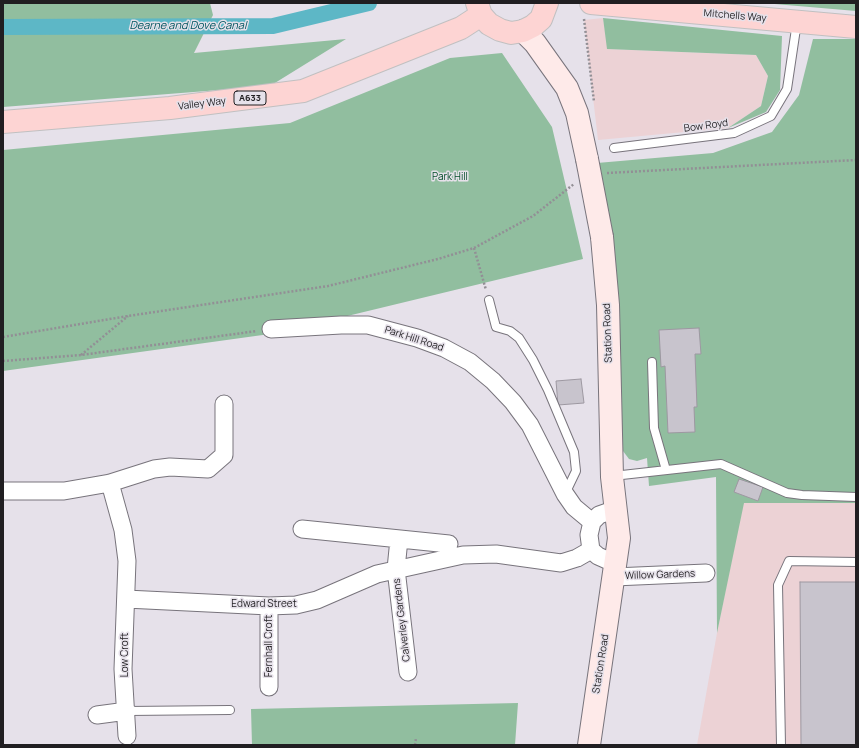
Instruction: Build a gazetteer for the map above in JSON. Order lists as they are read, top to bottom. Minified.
{"streets":{"main road":["Mitchells Way","A633","Valley Way","Station Road"],"street":["Park Hill Road","Willow Gardens","Edward Street","Calverley Gardens","Fernhall Croft","Low Croft"],"lane":["Bow Royd"]},"crossings":[["Mitchells Way","Bow Royd"],["Station Road","Willow Gardens"],["Edward Street","Calverley Gardens"],["Edward Street","Fernhall Croft"],["Edward Street","Low Croft"]],"water":["Dearne and Dove Canal"],"parks":["Park Hill"]}
